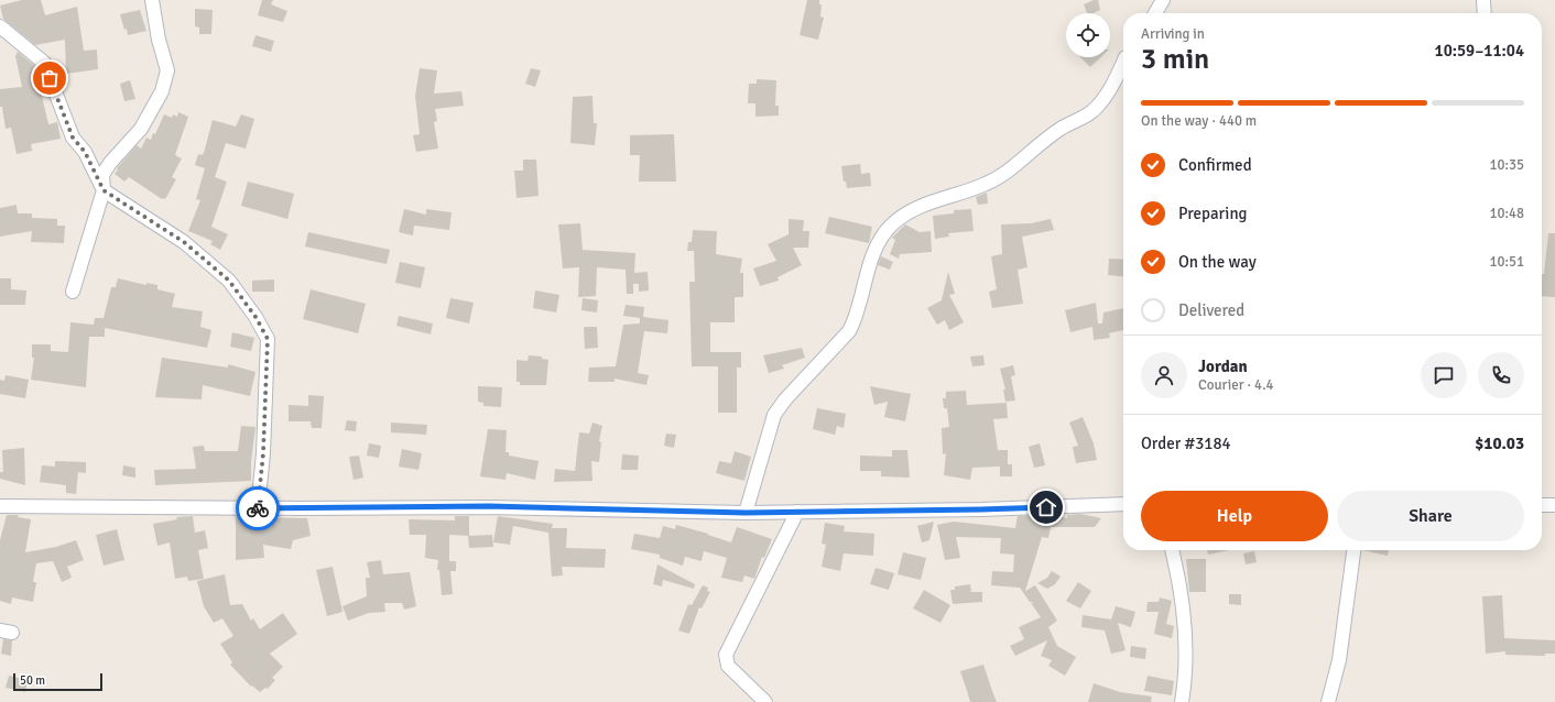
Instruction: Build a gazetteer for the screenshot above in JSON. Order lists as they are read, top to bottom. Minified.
{"scale_bar":"50 m","page":{"heading":["3 min","Arriving in","10:59–11:04"],"panel":["Jordan","Courier · 4.4","Order #3184","$10.03"],"bar":"On the way · 440 m","list":[["Confirmed","10:35"],["Preparing","10:48"],["On the way","10:51"],"Delivered"],"buttons":["Help","Share"],"scale":"50 m"}}
